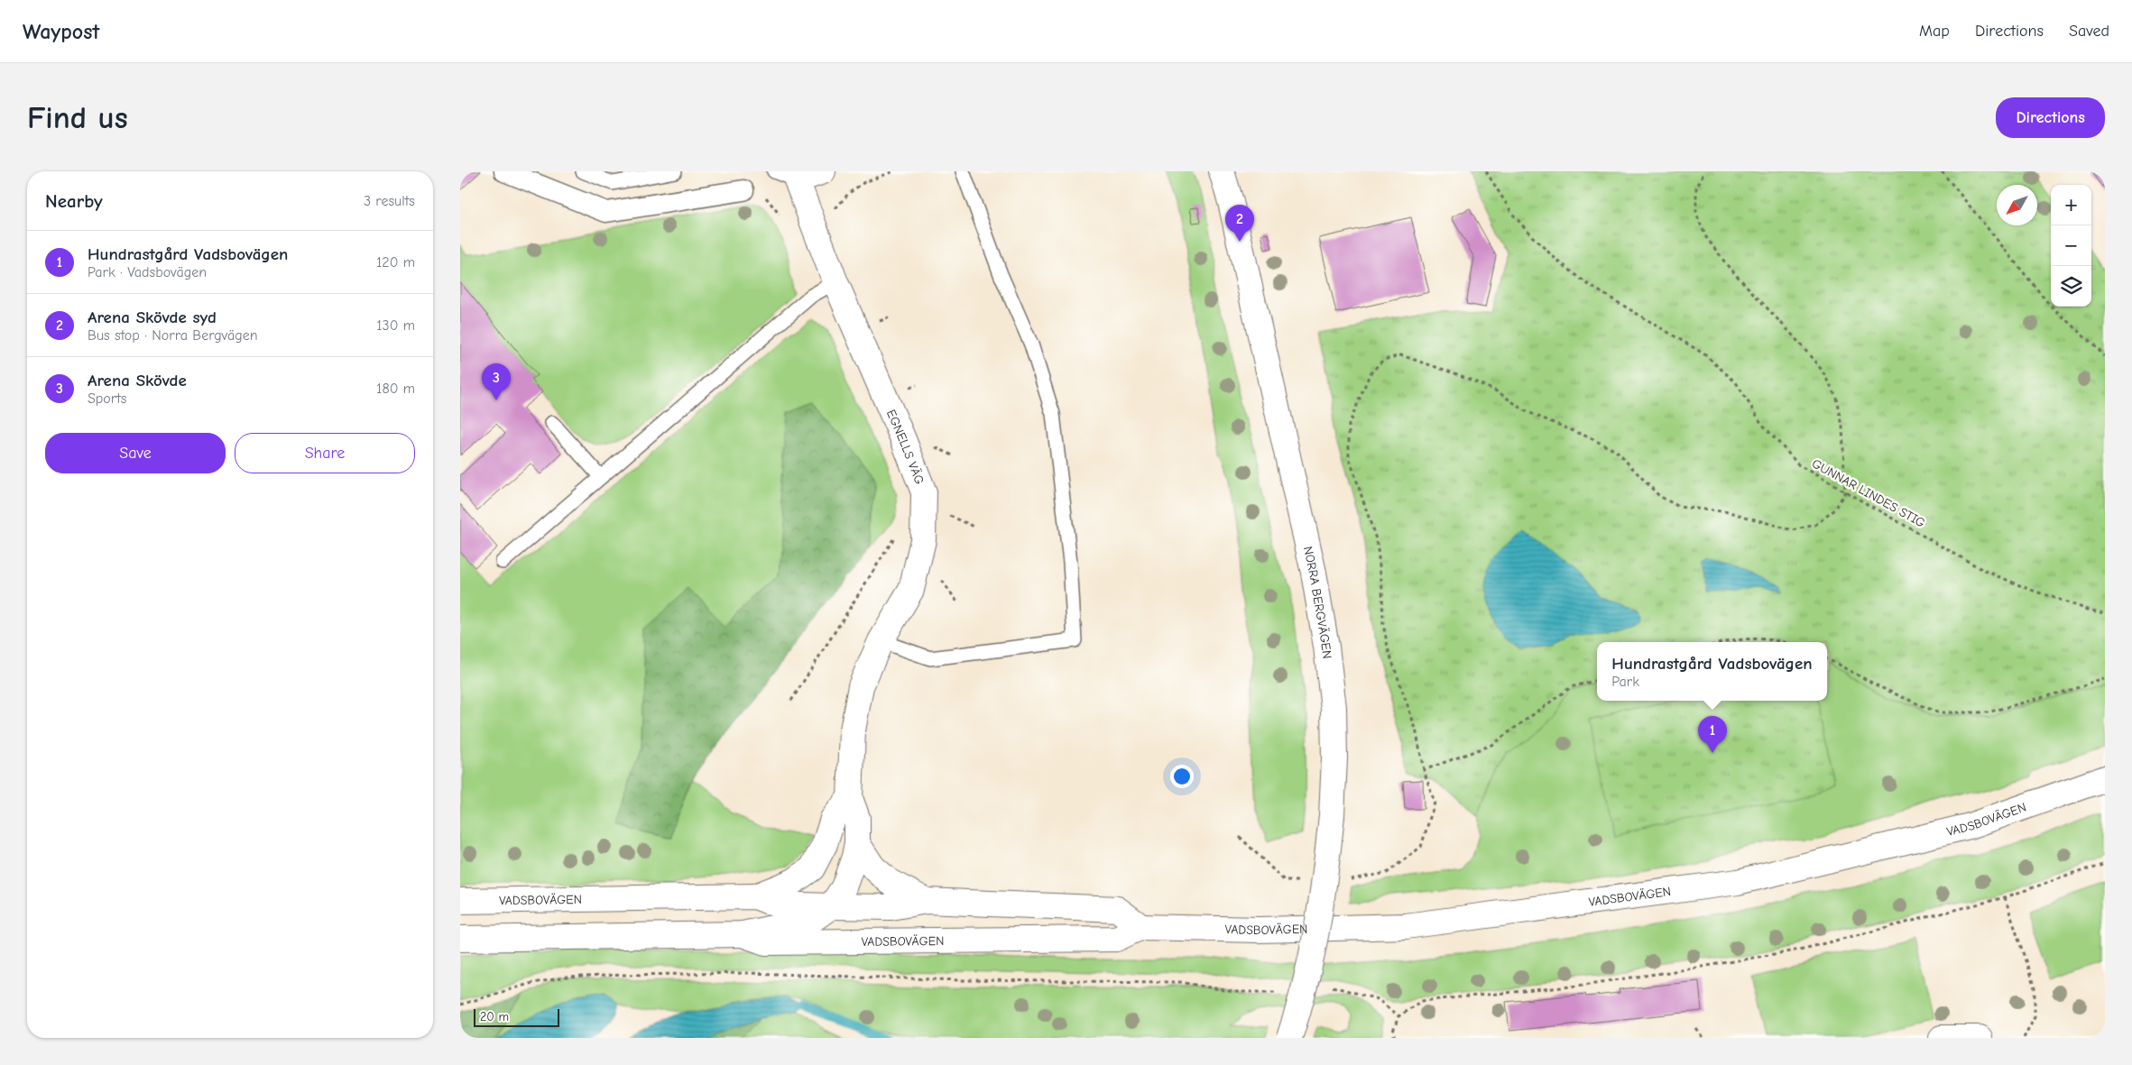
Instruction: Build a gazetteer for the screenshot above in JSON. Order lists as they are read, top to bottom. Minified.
{"streets":{"main road":["EGNELLS VÄG","NORRA BERGVÄGEN","VADSBOVÄGEN"],"path":["GUNNAR LINDES STIG"]},"crossings":[["EGNELLS VÄG","VADSBOVÄGEN"]],"scale_bar":"20 m","north":"bottom left","page":{"header":"Waypost","nav":["Map","Directions","Saved"],"buttons":["Directions",["Save","Share"]],"title":"Find us","heading":["Nearby","3 results"],"map_buttons":["+","−"],"pins":["2","3","1"],"list":[{"mark":"1","name":"Hundrastgård Vadsbovägen","note":"Park · Vadsbovägen","value":"120 m"},{"mark":"2","name":"Arena Skövde syd","note":"Bus stop · Norra Bergvägen","value":"130 m"},{"mark":"3","name":"Arena Skövde","note":"Sports","value":"180 m"}],"popup":["Hundrastgård Vadsbovägen","Park"],"scale":"20 m"}}
